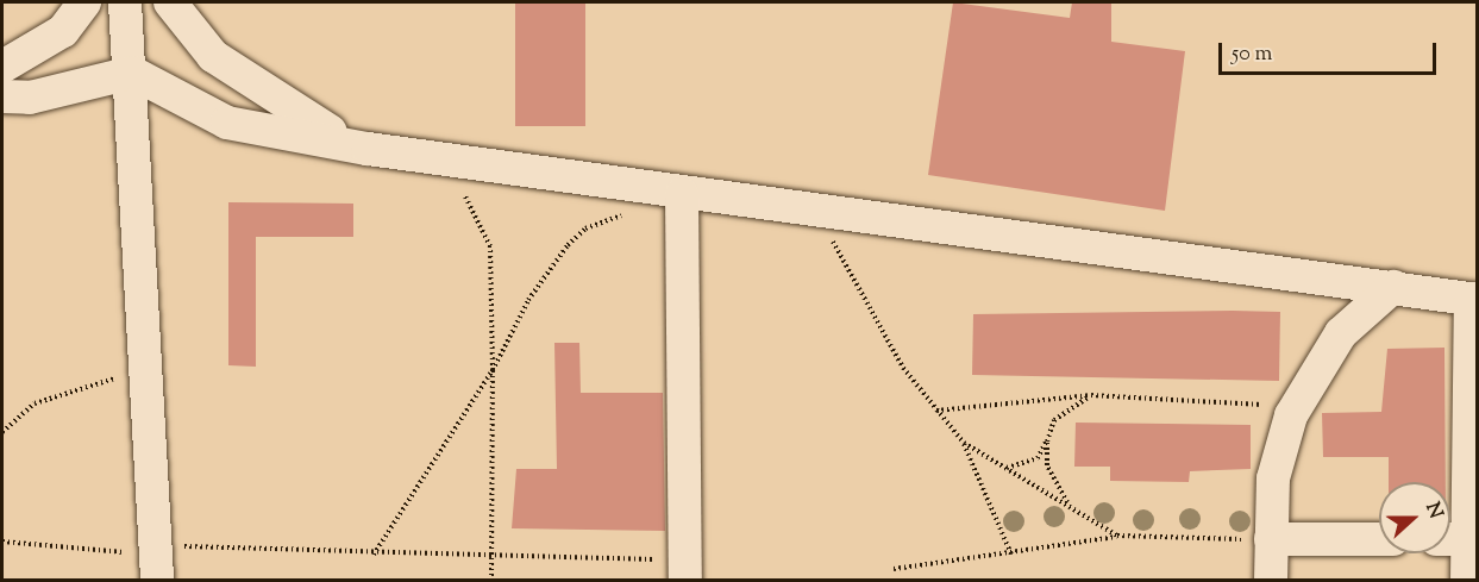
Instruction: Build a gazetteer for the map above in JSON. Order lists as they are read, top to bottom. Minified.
{"scale_bar":"50 m","north":"right"}
